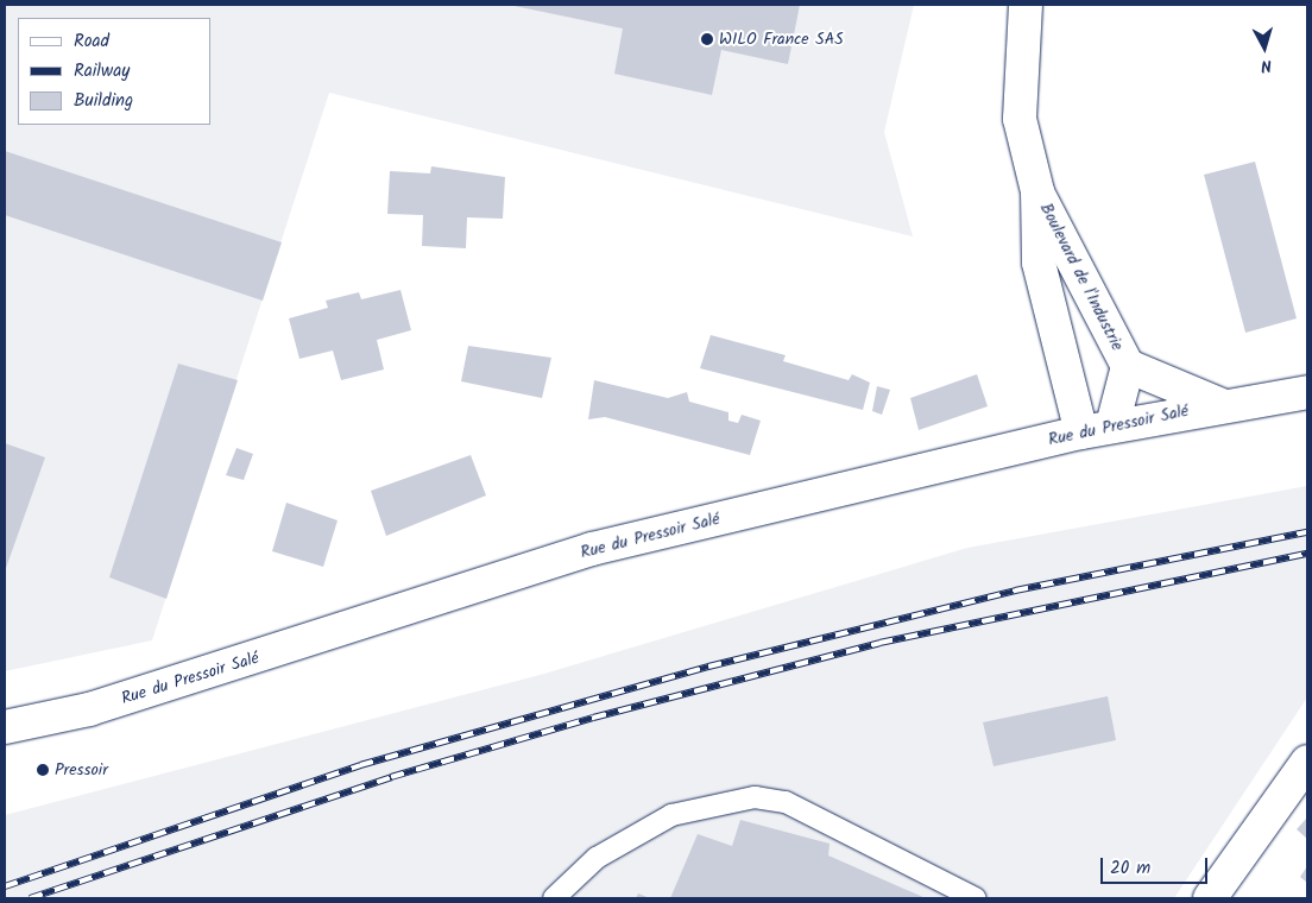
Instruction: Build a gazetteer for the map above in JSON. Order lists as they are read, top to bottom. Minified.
{"streets":{"main road":["Boulevard de l'Industrie","Rue du Pressoir Salé"]},"crossings":[["Boulevard de l'Industrie","Rue du Pressoir Salé"]],"places":["WILO France SAS","Pressoir"],"legend":["Road","Railway","Building"],"scale_bar":"20 m","north":"bottom"}
